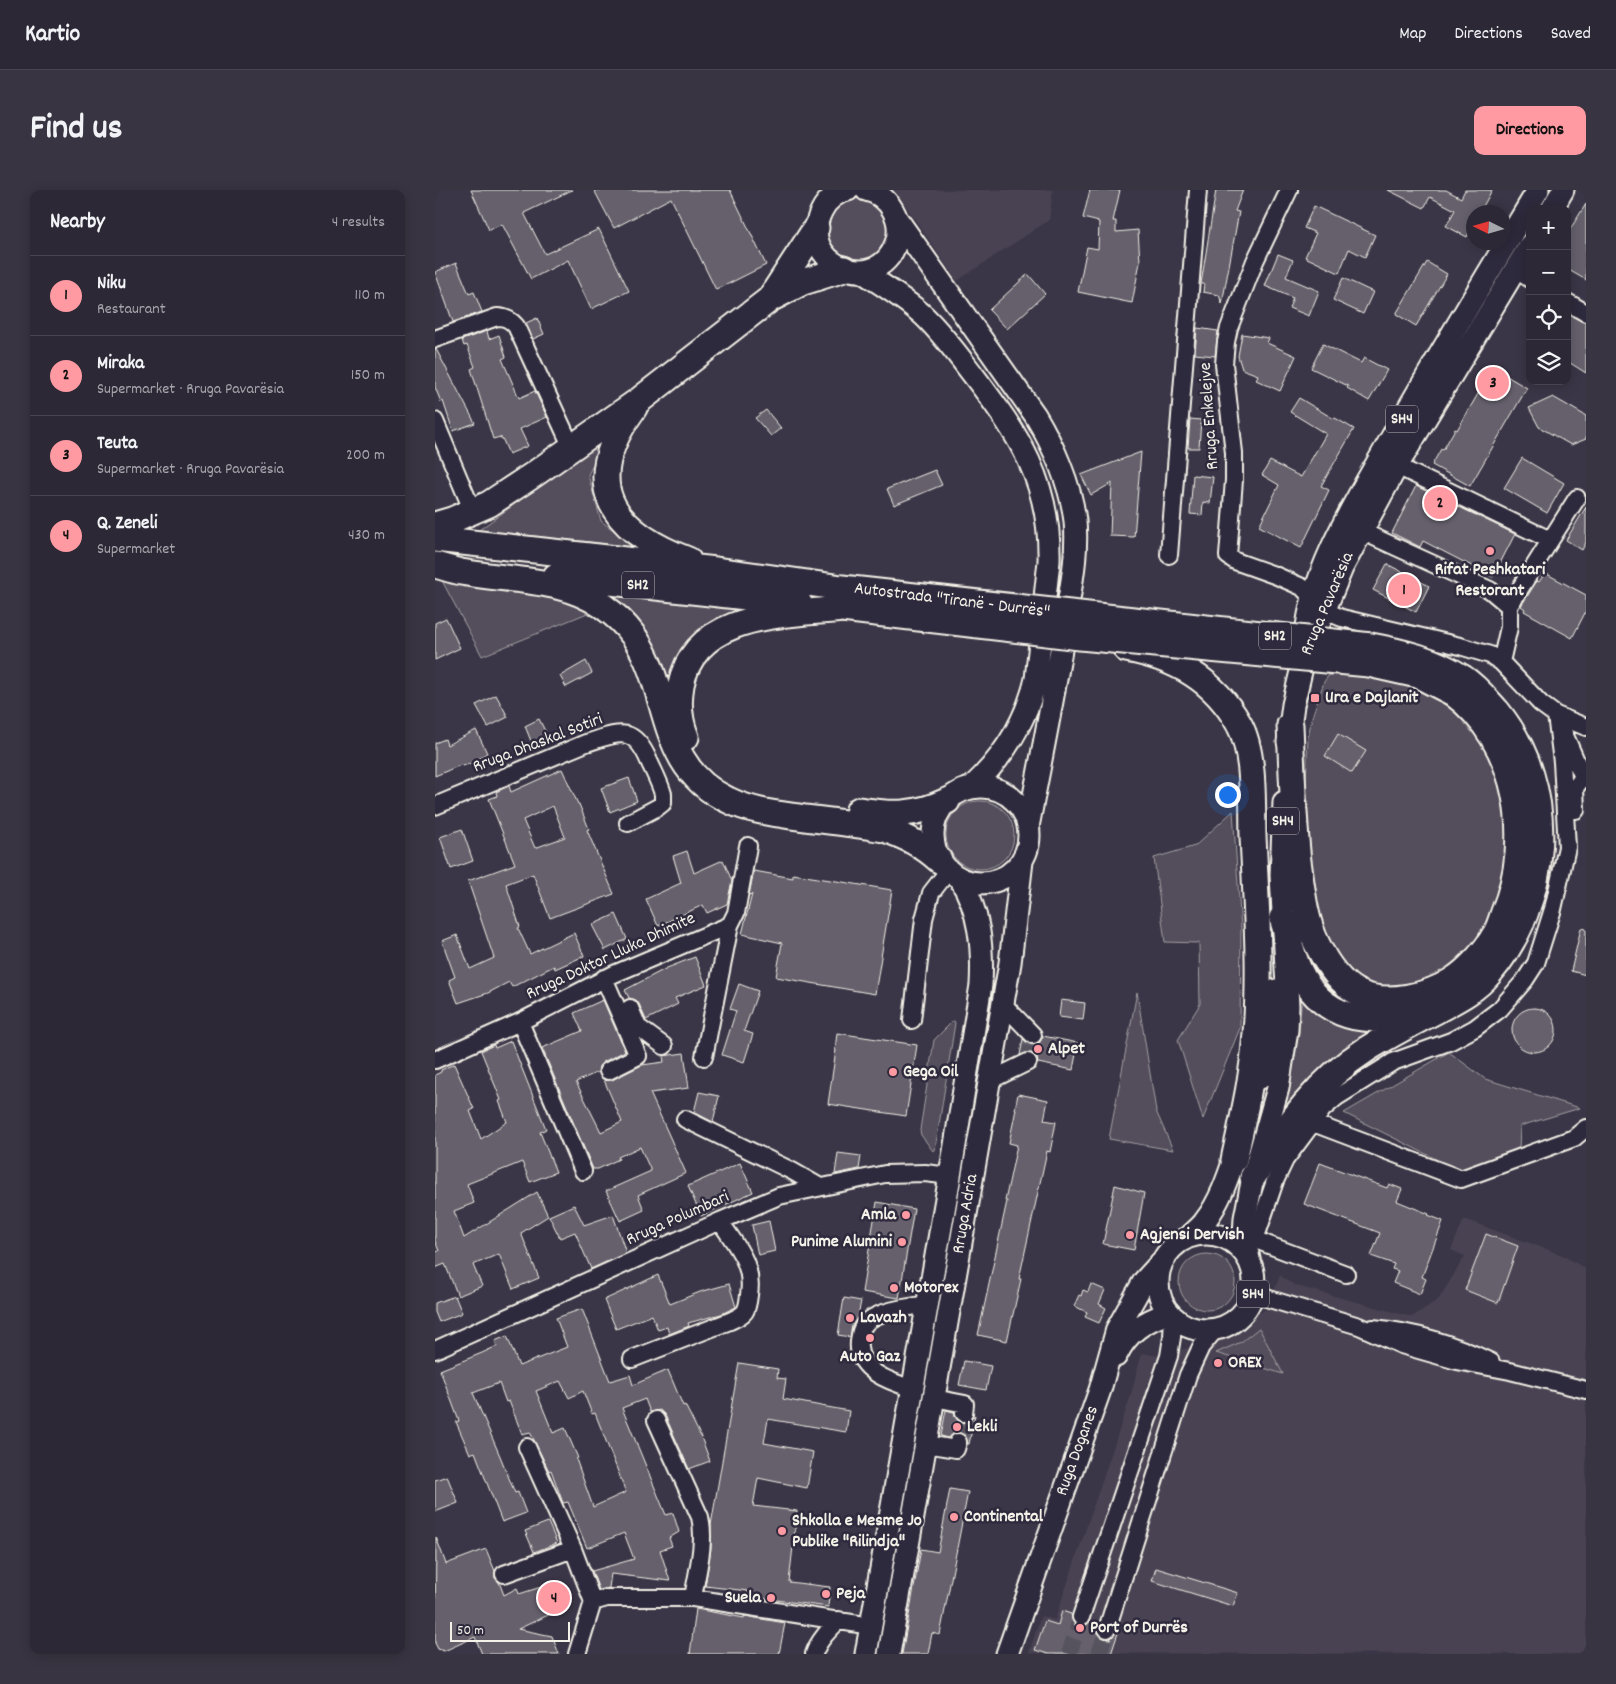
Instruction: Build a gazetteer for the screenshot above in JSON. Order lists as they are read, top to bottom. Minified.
{"streets":{"highway":["SH2","Autostrada \"Tiranë - Durrës\""],"main road":["SH4","Rruga Pavarësia","Rruga Adria","Ruga Doganes"],"street":["Rruga Enkelejve","Rruga Dhaskal Sotiri","Rruga Doktor Lluka Dhimite","Rruga Polumbari"]},"crossings":[["Rruga Enkelejve","Rruga Pavarësia"],["SH4","Rruga Pavarësia"],["Rruga Adria","Rruga Polumbari"]],"places":{"other":["Rifat Peshkatari Restorant","Alpet","Gega Oil","Amla","Agjensi Dervish","Punime Alumini","Motorex","Lavazh","Auto Gaz","OREX","Lekli","Continental","Shkolla e Mesme Jo Publike \"Rilindja\"","Peja","Suela","Port of Durrës"],"transit":["Ura e Dajlanit"]},"scale_bar":"50 m","north":"left","page":{"header":"Kartio","nav":["Map","Directions","Saved"],"title":"Find us","buttons":"Directions","heading":["Nearby","4 results"],"map_buttons":["+","−"],"list":[{"mark":"1","name":"Niku","note":"Restaurant","value":"110 m"},{"mark":"2","name":"Miraka","note":"Supermarket · Rruga Pavarësia","value":"150 m"},{"mark":"3","name":"Teuta","note":"Supermarket · Rruga Pavarësia","value":"200 m"},{"mark":"4","name":"Q. Zeneli","note":"Supermarket","value":"430 m"}],"pins":["3","2","1","4"],"scale":"50 m"}}
